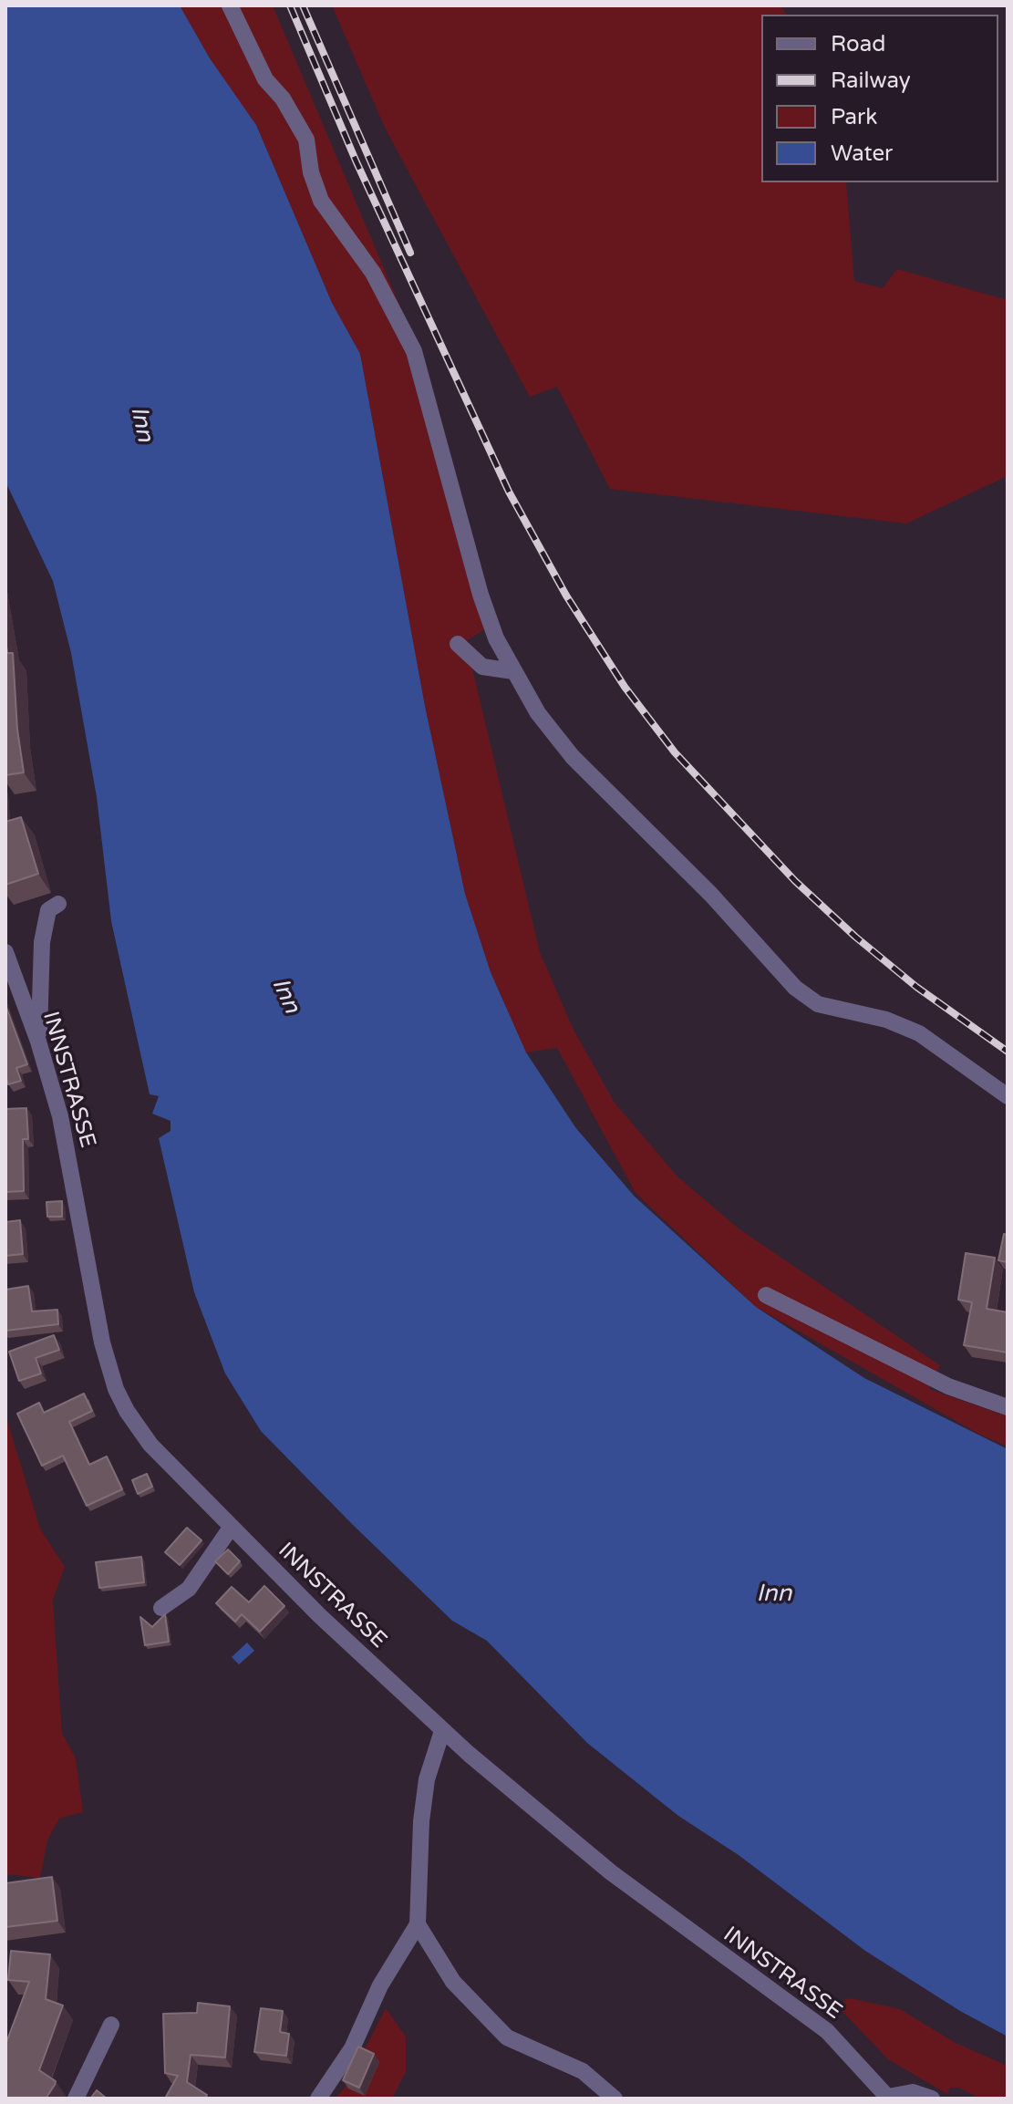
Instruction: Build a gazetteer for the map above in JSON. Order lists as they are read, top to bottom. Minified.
{"streets":{"street":["INNSTRASSE"]},"water":["Inn"],"legend":["Road","Railway","Park","Water"]}
